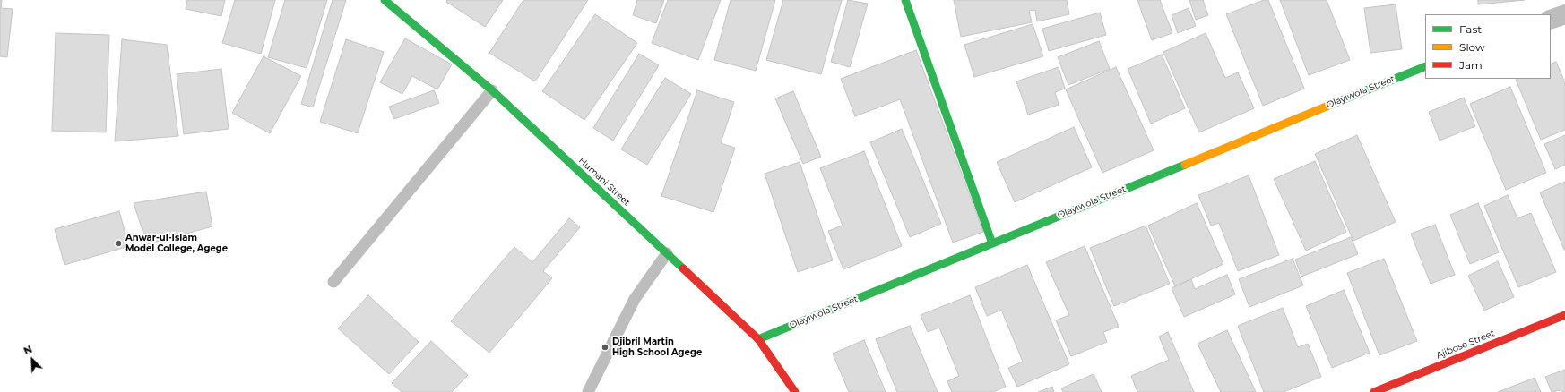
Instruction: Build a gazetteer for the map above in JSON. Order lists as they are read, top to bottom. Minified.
{"streets":{"street":["Olayiwola Street","Humani Street","Ajibose Street"]},"crossings":[["Olayiwola Street","Humani Street"]],"places":["Anwar-ul-Islam Model College, Agege","Djibril Martin High School Agege"],"legend":["Fast","Slow","Jam"],"north":"top left"}
